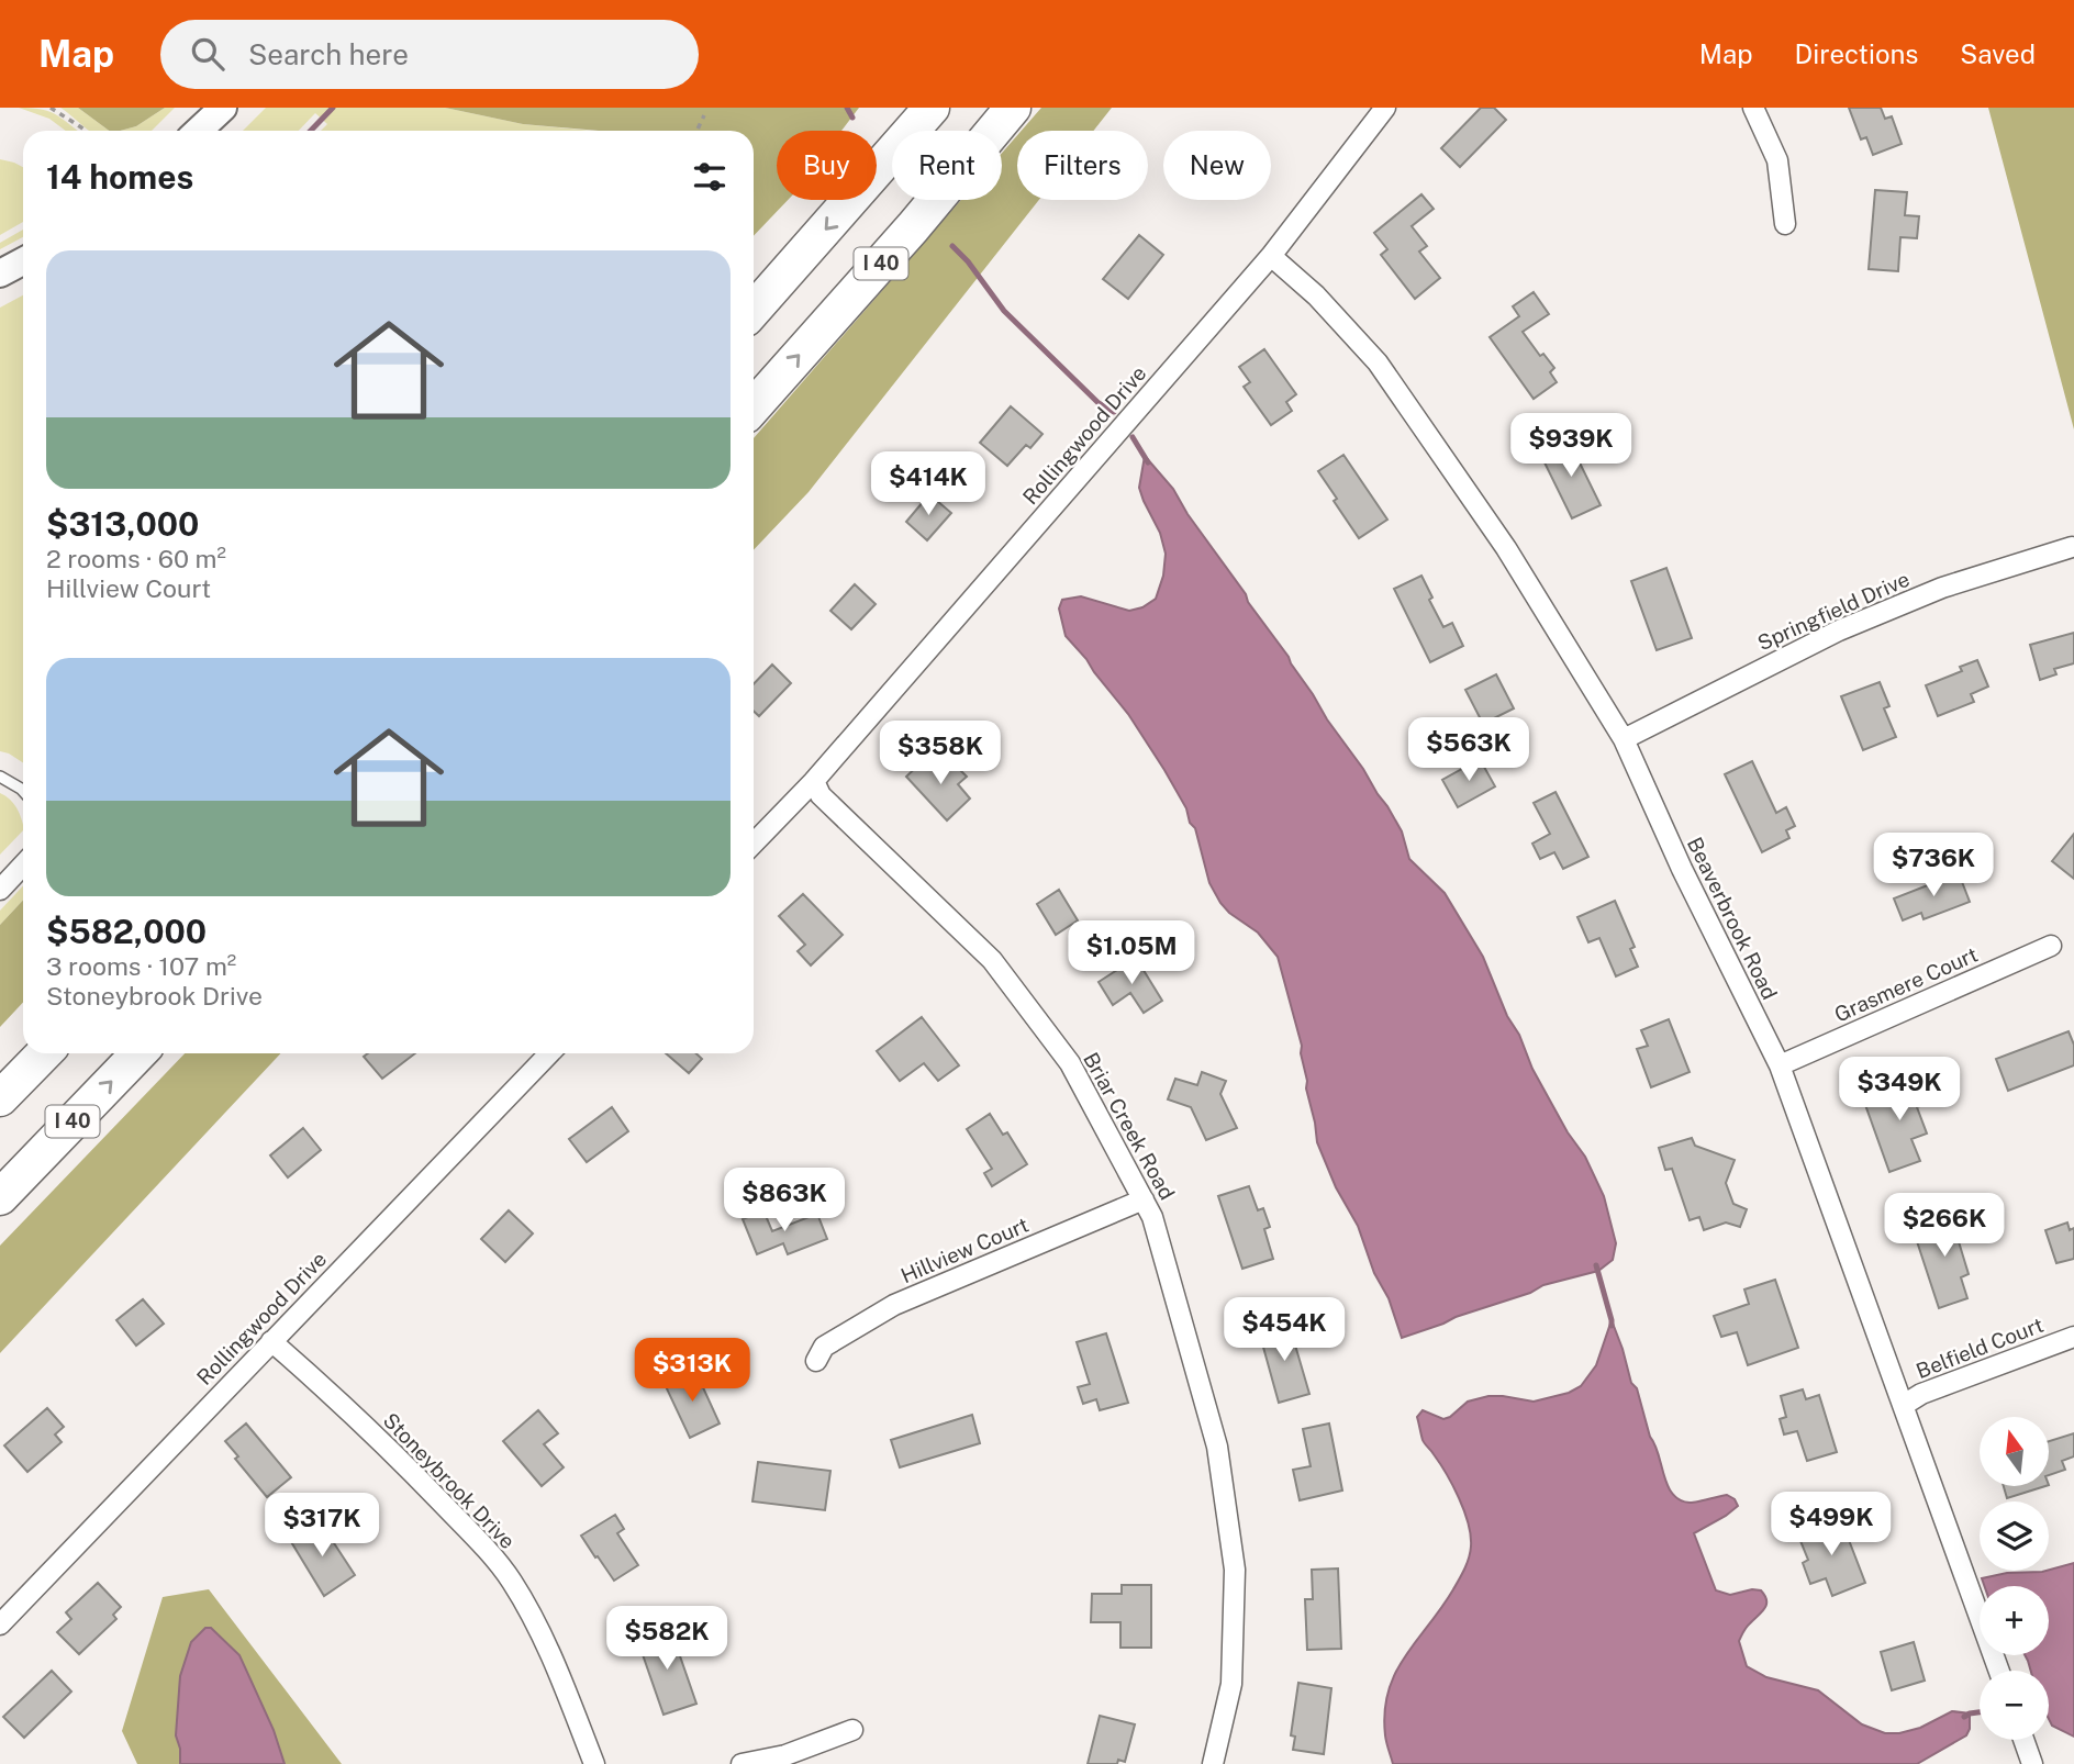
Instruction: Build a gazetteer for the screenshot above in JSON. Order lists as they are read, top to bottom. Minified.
{"streets":{"highway":["I 40"],"street":["Rollingwood Drive","Springfield Drive","Beaverbrook Road","Grasmere Court","Briar Creek Road","Hillview Court","Belfield Court","Stoneybrook Drive"]},"crossings":[["Rollingwood Drive","Beaverbrook Road"],["Rollingwood Drive","Briar Creek Road"],["Rollingwood Drive","Stoneybrook Drive"],["Springfield Drive","Beaverbrook Road"],["Beaverbrook Road","Grasmere Court"],["Beaverbrook Road","Belfield Court"],["Briar Creek Road","Hillview Court"]],"north":"top","page":{"header":"Map","search":"Search here","nav":["Map","Directions","Saved"],"chip":["Buy","Rent","Filters","New"],"heading":"14 homes","list":[{"name":"$313,000","note":"2 rooms · 60 m² · Hillview Court"},{"name":"$582,000","note":"3 rooms · 107 m² · Stoneybrook Drive"}],"price":["$939K","$414K","$563K","$358K","$736K","$1.05M","$349K","$863K","$266K","$454K","$313K","$499K","$317K","$582K"],"map_buttons":["+","−"]}}
